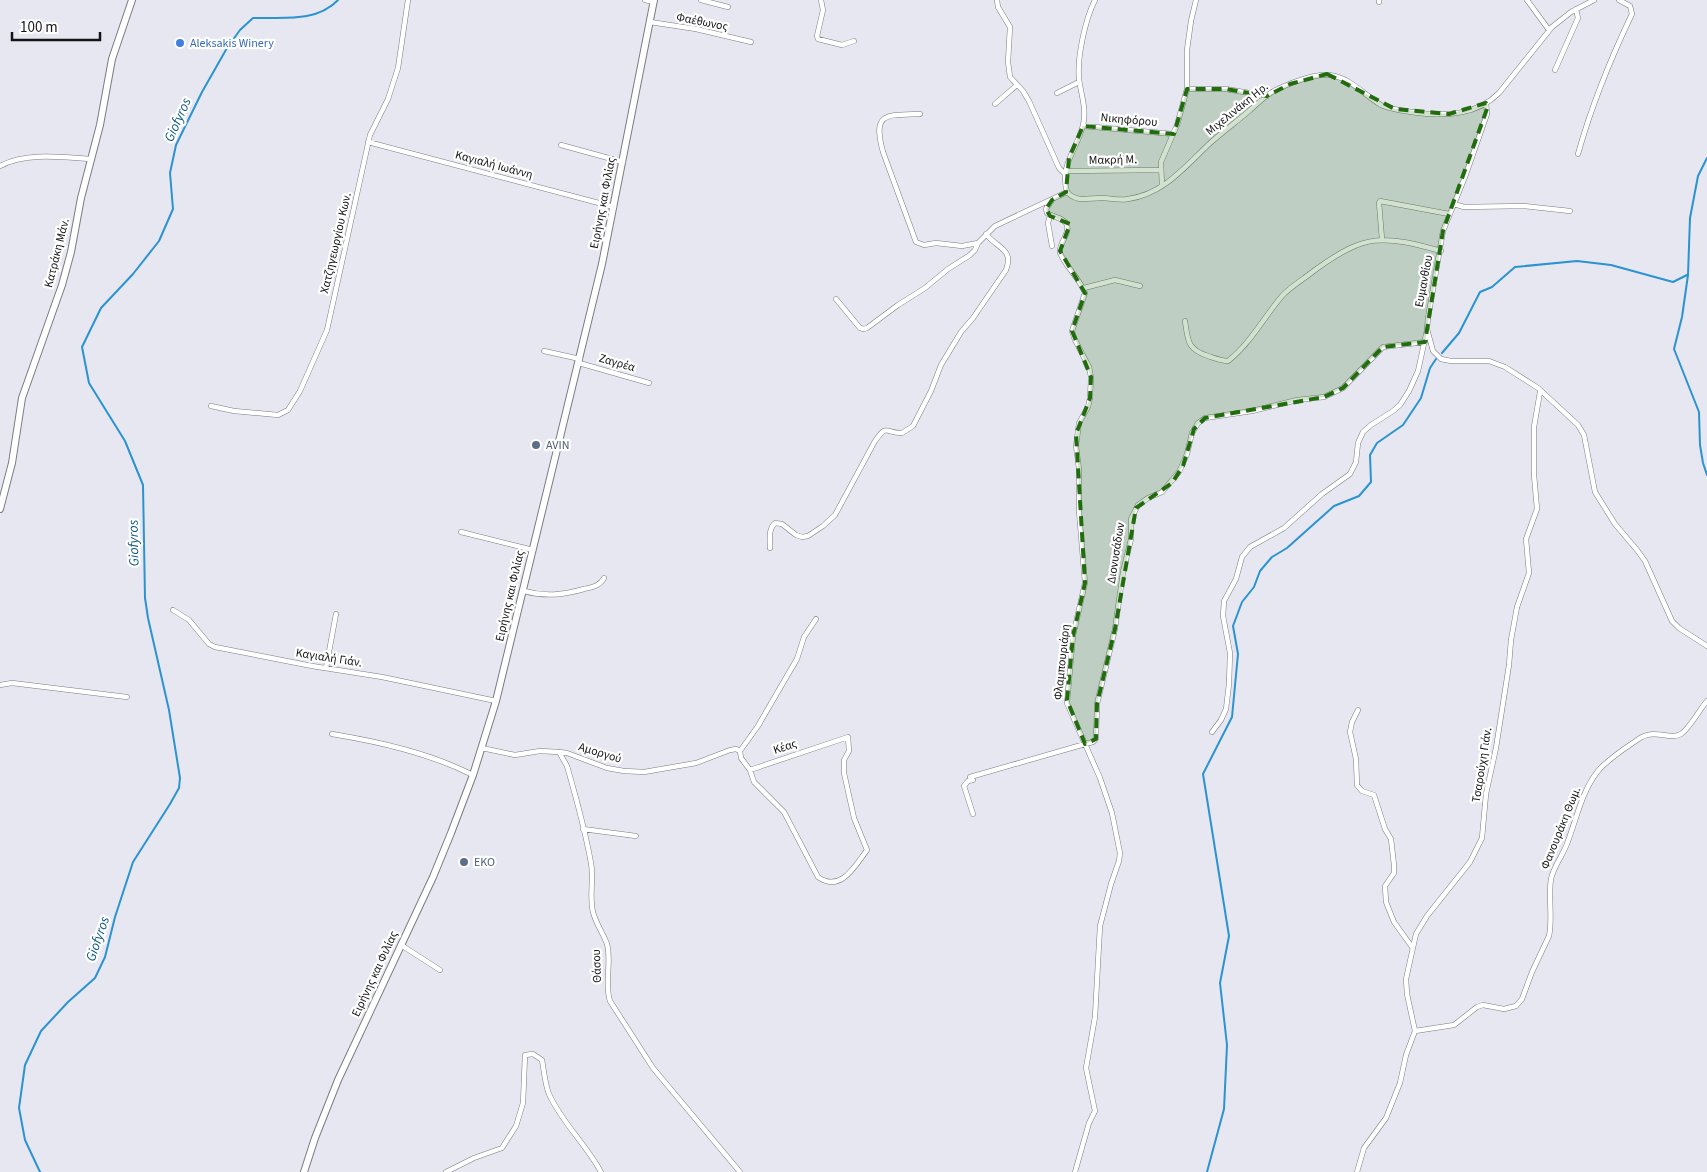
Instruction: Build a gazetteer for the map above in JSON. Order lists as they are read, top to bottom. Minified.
{"streets":{"street":["Φαέθωνος","Μιχελινάκη Ηρ.","Νικηφόρου","Μακρή Μ.","Καγιαλή Ιωάννη","Ειρήνης και Φιλίας","Χατζηγεωργίου Κων.","Κατράκη Μάν.","Ευμανθίου","Ζαγρέα","Διονυσάδων","Καγιαλή Γιάν.","Φλαμπουριάρη","Κέας","Αμοργού","Τσαρούχη Γιάν.","Φανουράκη Θωμ.","Θάσου"]},"crossings":[["Φαέθωνος","Ειρήνης και Φιλίας"],["Μιχελινάκη Ηρ.","Ευμανθίου"],["Καγιαλή Ιωάννη","Ειρήνης και Φιλίας"],["Καγιαλή Ιωάννη","Χατζηγεωργίου Κων."],["Ειρήνης και Φιλίας","Ζαγρέα"],["Ειρήνης και Φιλίας","Καγιαλή Γιάν."],["Ειρήνης και Φιλίας","Αμοργού"],["Ευμανθίου","Τσαρούχη Γιάν."],["Διονυσάδων","Φλαμπουριάρη"],["Αμοργού","Θάσου"],["Τσαρούχη Γιάν.","Φανουράκη Θωμ."]],"water":["Giofyros"],"places":["Aleksakis Winery","AVIN","EKO"],"scale_bar":"100 m"}
